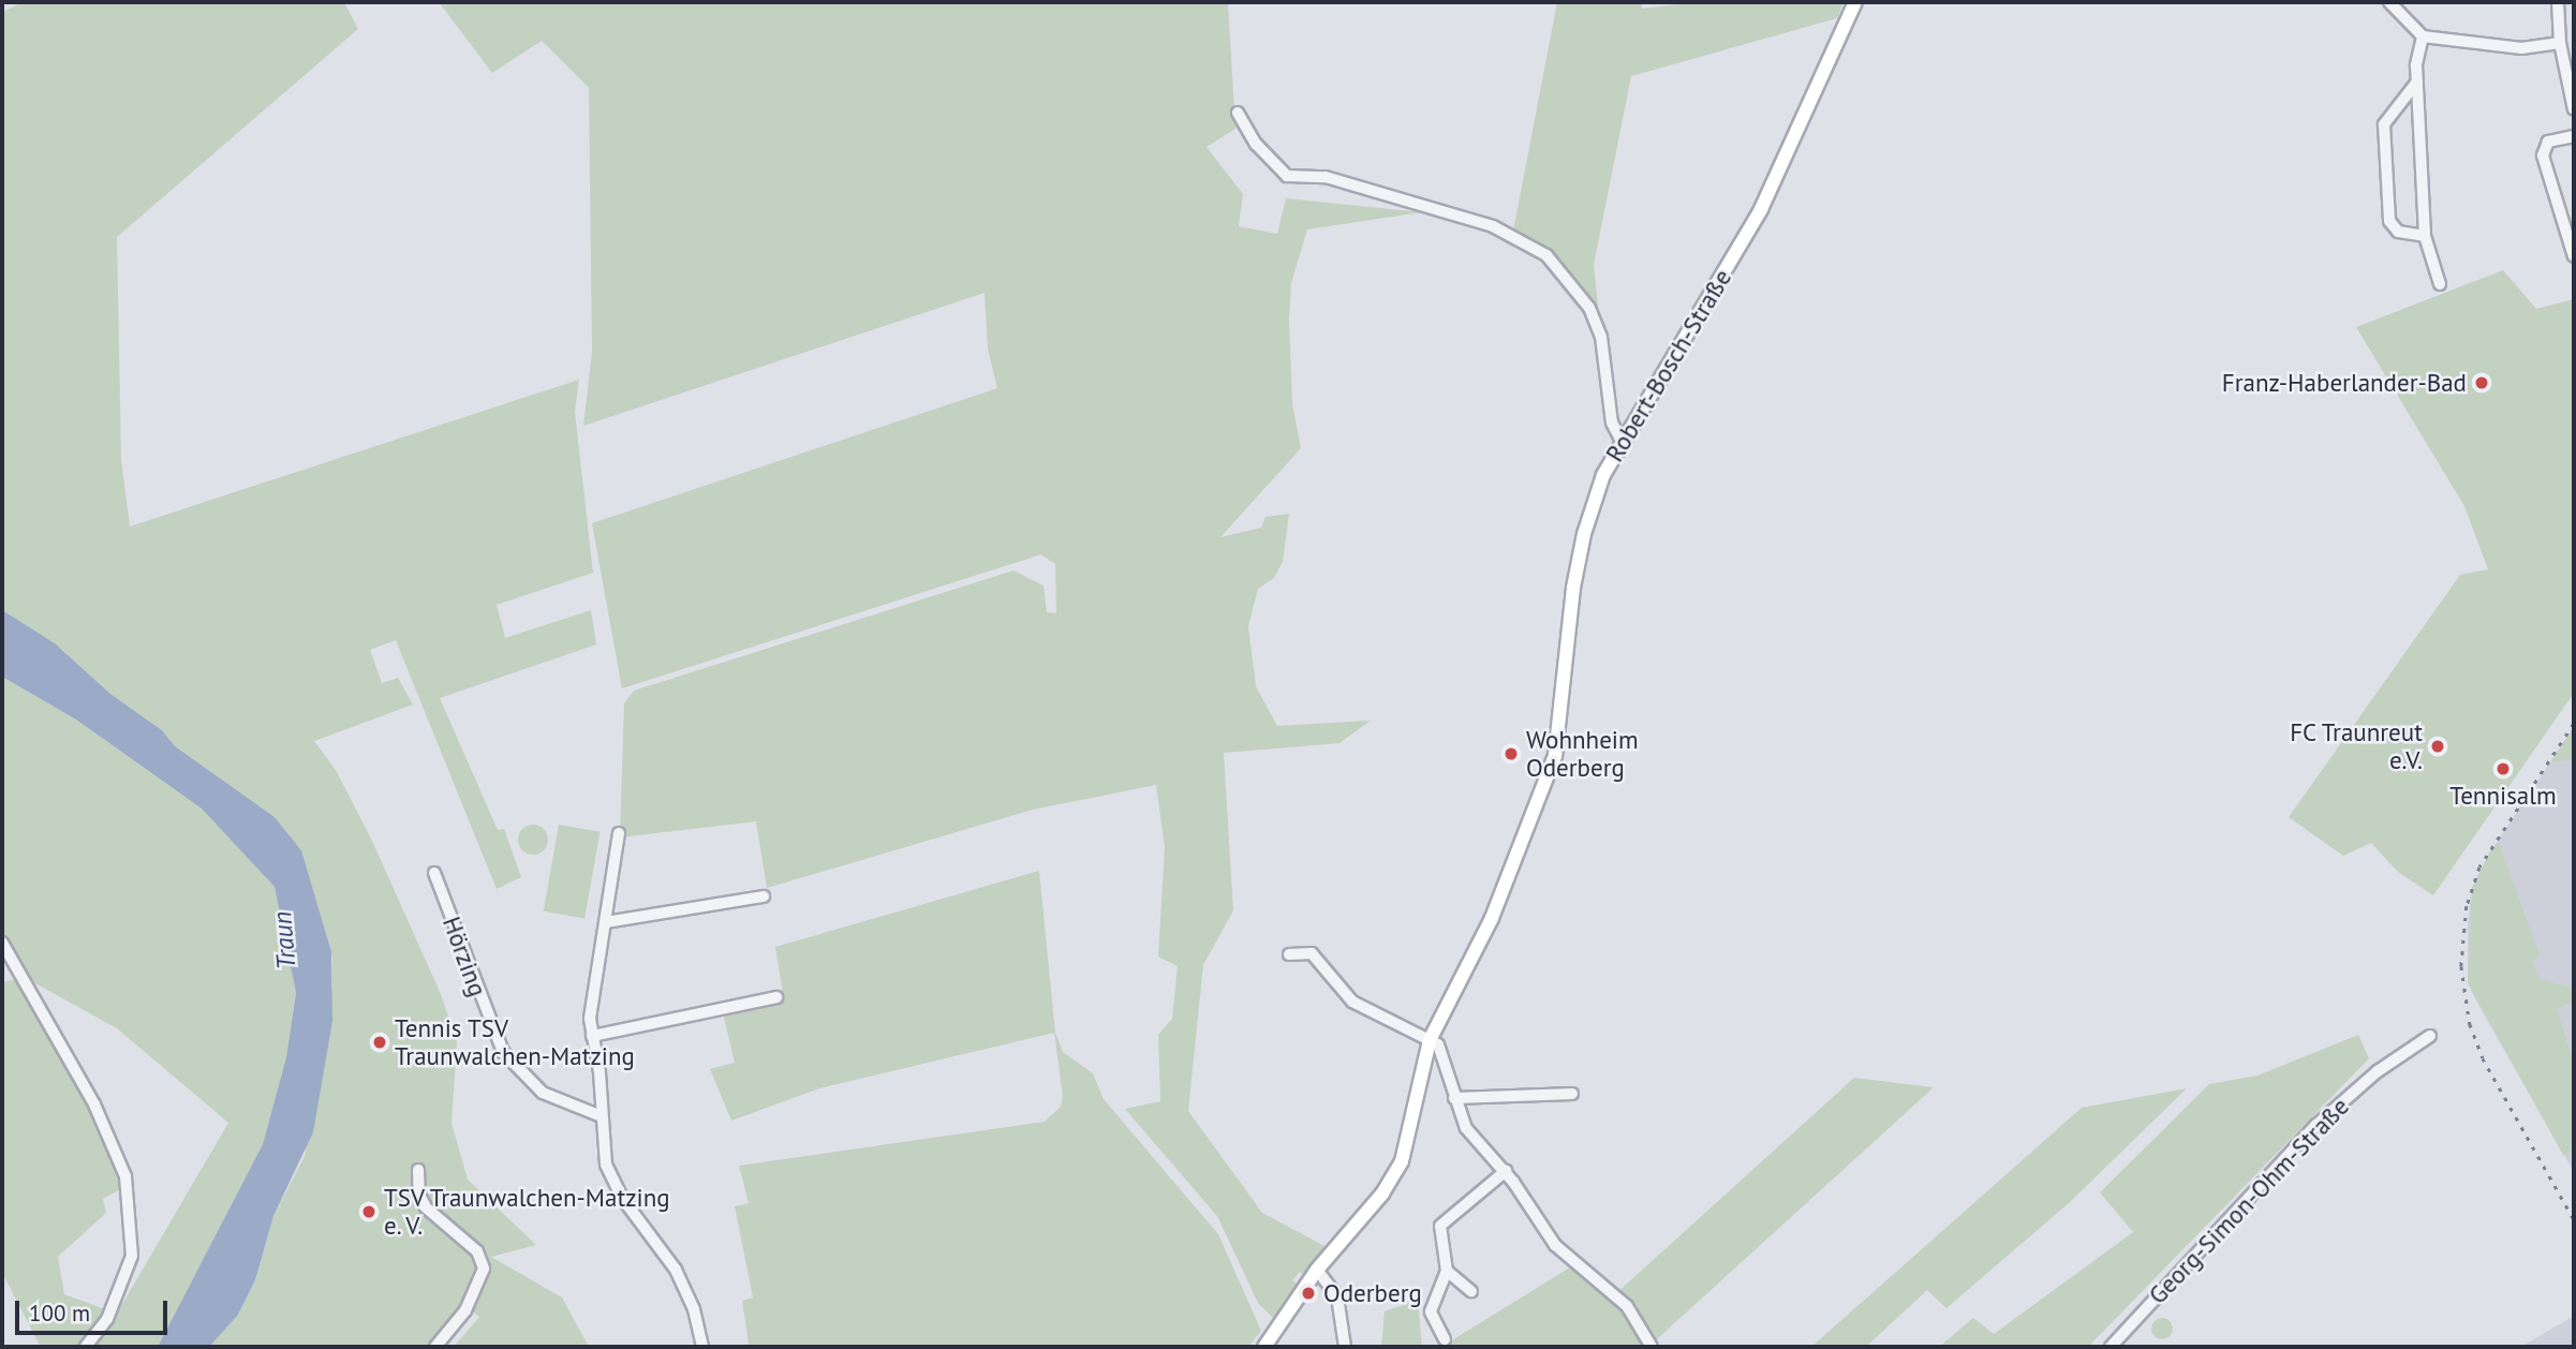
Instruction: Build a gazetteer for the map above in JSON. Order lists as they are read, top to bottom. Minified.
{"streets":{"main road":["Robert-Bosch-Straße"],"street":["Hörzing","Georg-Simon-Ohm-Straße"]},"water":["Traun"],"places":["Franz-Haberlander-Bad","FC Traunreut e.V.","Wohnheim Oderberg","Tennisalm","Tennis TSV Traunwalchen-Matzing","TSV Traunwalchen-Matzing e. V.","Oderberg"],"scale_bar":"100 m"}
